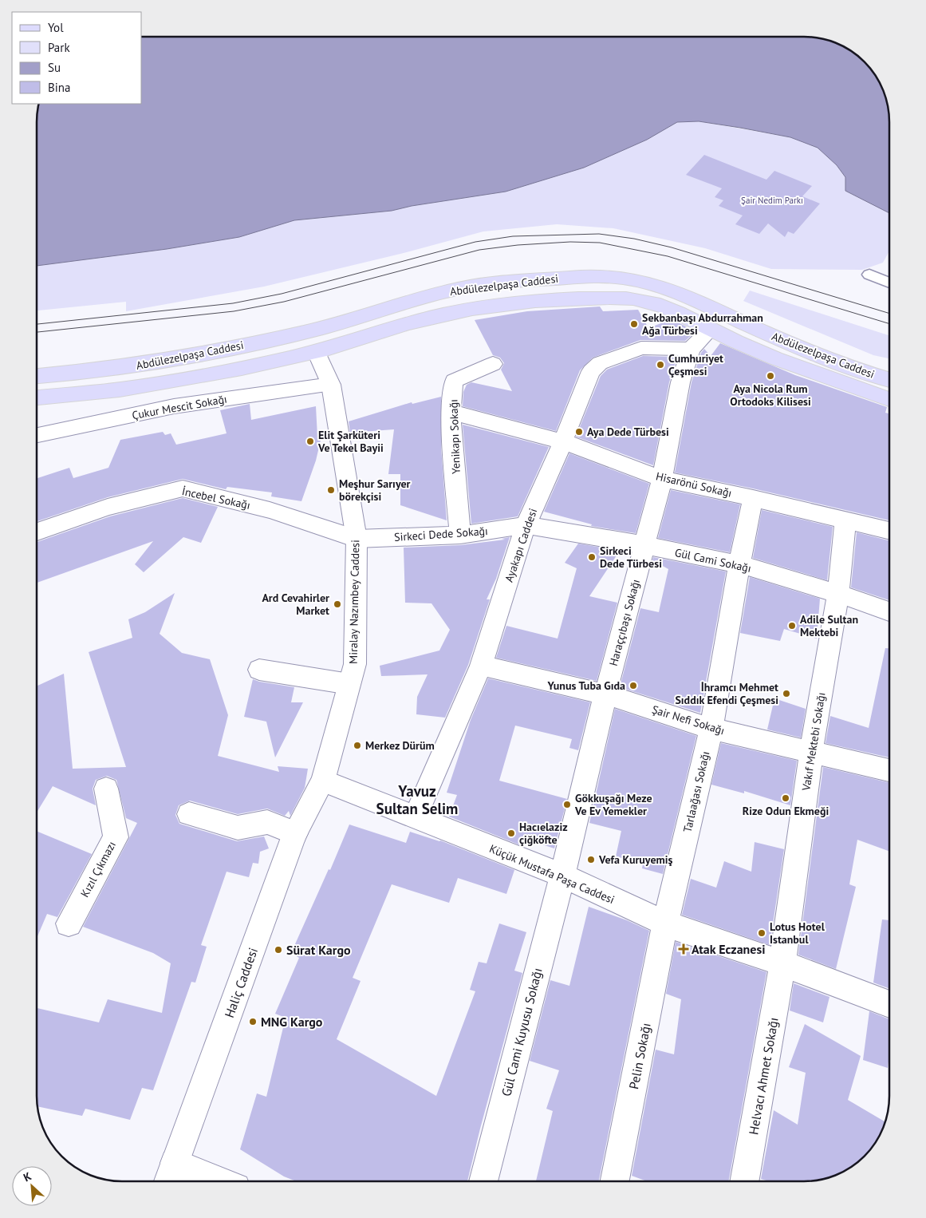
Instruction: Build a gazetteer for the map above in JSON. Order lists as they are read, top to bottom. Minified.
{"streets":{"main road":["Abdülezelpaşa Caddesi"],"street":["Çukur Mescit Sokağı","Yenikapı Sokağı","Hisarönü Sokağı","İncebel Sokağı","Sirkeci Dede Sokağı","Ayakapı Caddesi","Gül Cami Sokağı","Miralay Nazımbey Caddesi","Haraççıbaşı Sokağı","Şair Nefi Sokağı","Vakıf Mektebi Sokağı","Tarlaağası Sokağı","Kızıl Çıkmazı","Küçük Mustafa Paşa Caddesi","Haliç Caddesi","Gül Cami Kuyusu Sokağı","Pelin Sokağı","Helvacı Ahmet Sokağı"]},"crossings":[["Abdülezelpaşa Caddesi","Miralay Nazımbey Caddesi"],["Abdülezelpaşa Caddesi","Haraççıbaşı Sokağı"],["Çukur Mescit Sokağı","Miralay Nazımbey Caddesi"],["Yenikapı Sokağı","Hisarönü Sokağı"],["Yenikapı Sokağı","Sirkeci Dede Sokağı"],["Hisarönü Sokağı","Ayakapı Caddesi"],["Hisarönü Sokağı","Haraççıbaşı Sokağı"],["Hisarönü Sokağı","Vakıf Mektebi Sokağı"],["Hisarönü Sokağı","Tarlaağası Sokağı"],["İncebel Sokağı","Sirkeci Dede Sokağı"],["İncebel Sokağı","Miralay Nazımbey Caddesi"],["Sirkeci Dede Sokağı","Ayakapı Caddesi"],["Sirkeci Dede Sokağı","Gül Cami Sokağı"],["Sirkeci Dede Sokağı","Miralay Nazımbey Caddesi"],["Ayakapı Caddesi","Gül Cami Sokağı"],["Ayakapı Caddesi","Haraççıbaşı Sokağı"],["Ayakapı Caddesi","Şair Nefi Sokağı"],["Ayakapı Caddesi","Küçük Mustafa Paşa Caddesi"],["Gül Cami Sokağı","Haraççıbaşı Sokağı"],["Gül Cami Sokağı","Vakıf Mektebi Sokağı"],["Gül Cami Sokağı","Tarlaağası Sokağı"],["Miralay Nazımbey Caddesi","Küçük Mustafa Paşa Caddesi"],["Miralay Nazımbey Caddesi","Haliç Caddesi"],["Haraççıbaşı Sokağı","Şair Nefi Sokağı"],["Haraççıbaşı Sokağı","Küçük Mustafa Paşa Caddesi"],["Haraççıbaşı Sokağı","Gül Cami Kuyusu Sokağı"],["Şair Nefi Sokağı","Vakıf Mektebi Sokağı"],["Şair Nefi Sokağı","Tarlaağası Sokağı"],["Vakıf Mektebi Sokağı","Küçük Mustafa Paşa Caddesi"],["Vakıf Mektebi Sokağı","Helvacı Ahmet Sokağı"],["Tarlaağası Sokağı","Küçük Mustafa Paşa Caddesi"],["Tarlaağası Sokağı","Pelin Sokağı"],["Küçük Mustafa Paşa Caddesi","Haliç Caddesi"],["Küçük Mustafa Paşa Caddesi","Gül Cami Kuyusu Sokağı"],["Küçük Mustafa Paşa Caddesi","Pelin Sokağı"],["Küçük Mustafa Paşa Caddesi","Helvacı Ahmet Sokağı"]],"districts":["Yavuz Sultan Selim"],"parks":["Şair Nedim Parkı"],"places":{"other":["Sekbanbaşı Abdurrahman Ağa Türbesi","Cumhuriyet Çeşmesi","Aya Nicola Rum Ortodoks Kilisesi","Aya Dede Türbesi","Elit Şarküteri Ve Tekel Bayii","Meşhur Sarıyer börekçisi","Sirkeci Dede Türbesi","Ard Cevahirler Market","Adile Sultan Mektebi","Yunus Tuba Gıda","İhramcı Mehmet Sıddık Efendi Çeşmesi","Merkez Dürüm","Rize Odun Ekmeği","Gökkuşağı Meze Ve Ev Yemekler","Hacıelaziz çiğköfte","Vefa Kuruyemiş","Lotus Hotel Istanbul","Sürat Kargo","MNG Kargo"],"health":["Atak Eczanesi"]},"legend":["Yol","Park","Su","Bina"],"north":"top left"}
